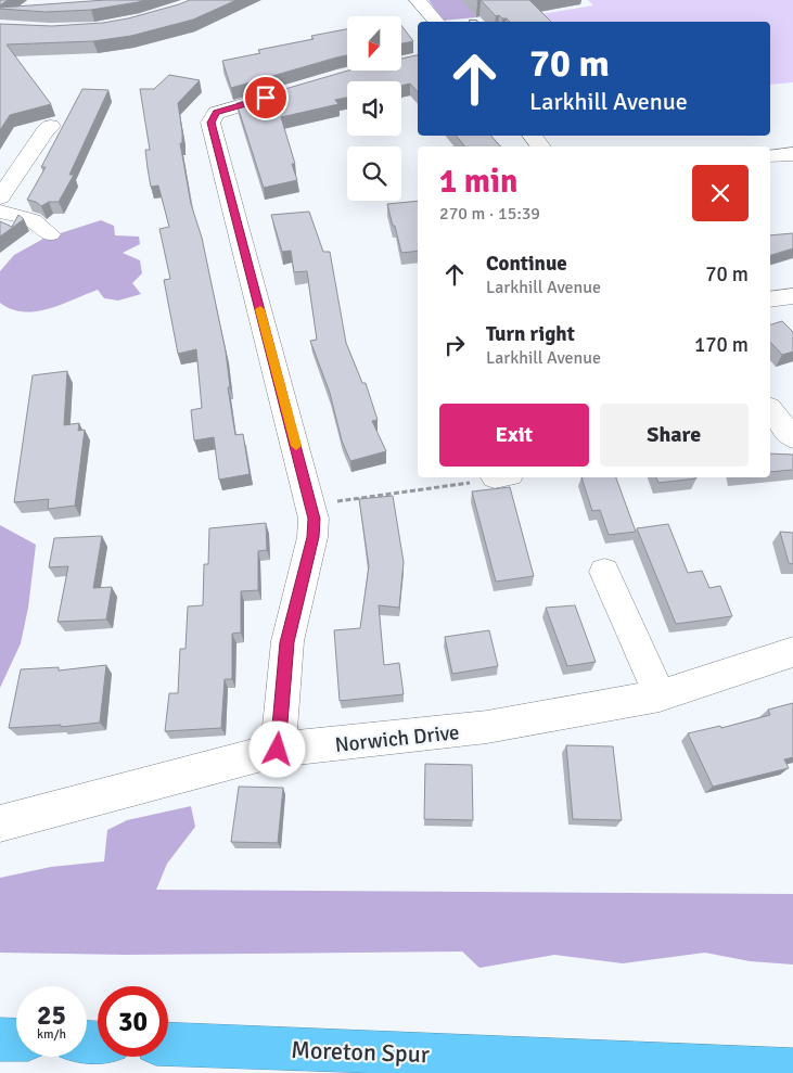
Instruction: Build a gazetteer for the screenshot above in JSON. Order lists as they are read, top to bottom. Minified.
{"streets":{"highway":["Moreton Spur"],"street":["Norwich Drive"]},"north":"bottom","page":{"turn":["70 m","Larkhill Avenue"],"heading":["1 min","270 m · 15:39"],"list":[{"name":"Continue","note":"Larkhill Avenue","value":"70 m"},{"name":"Turn right","note":"Larkhill Avenue","value":"170 m"}],"buttons":["Exit","Share"],"speed":"25 km/h","limit":"30"}}
